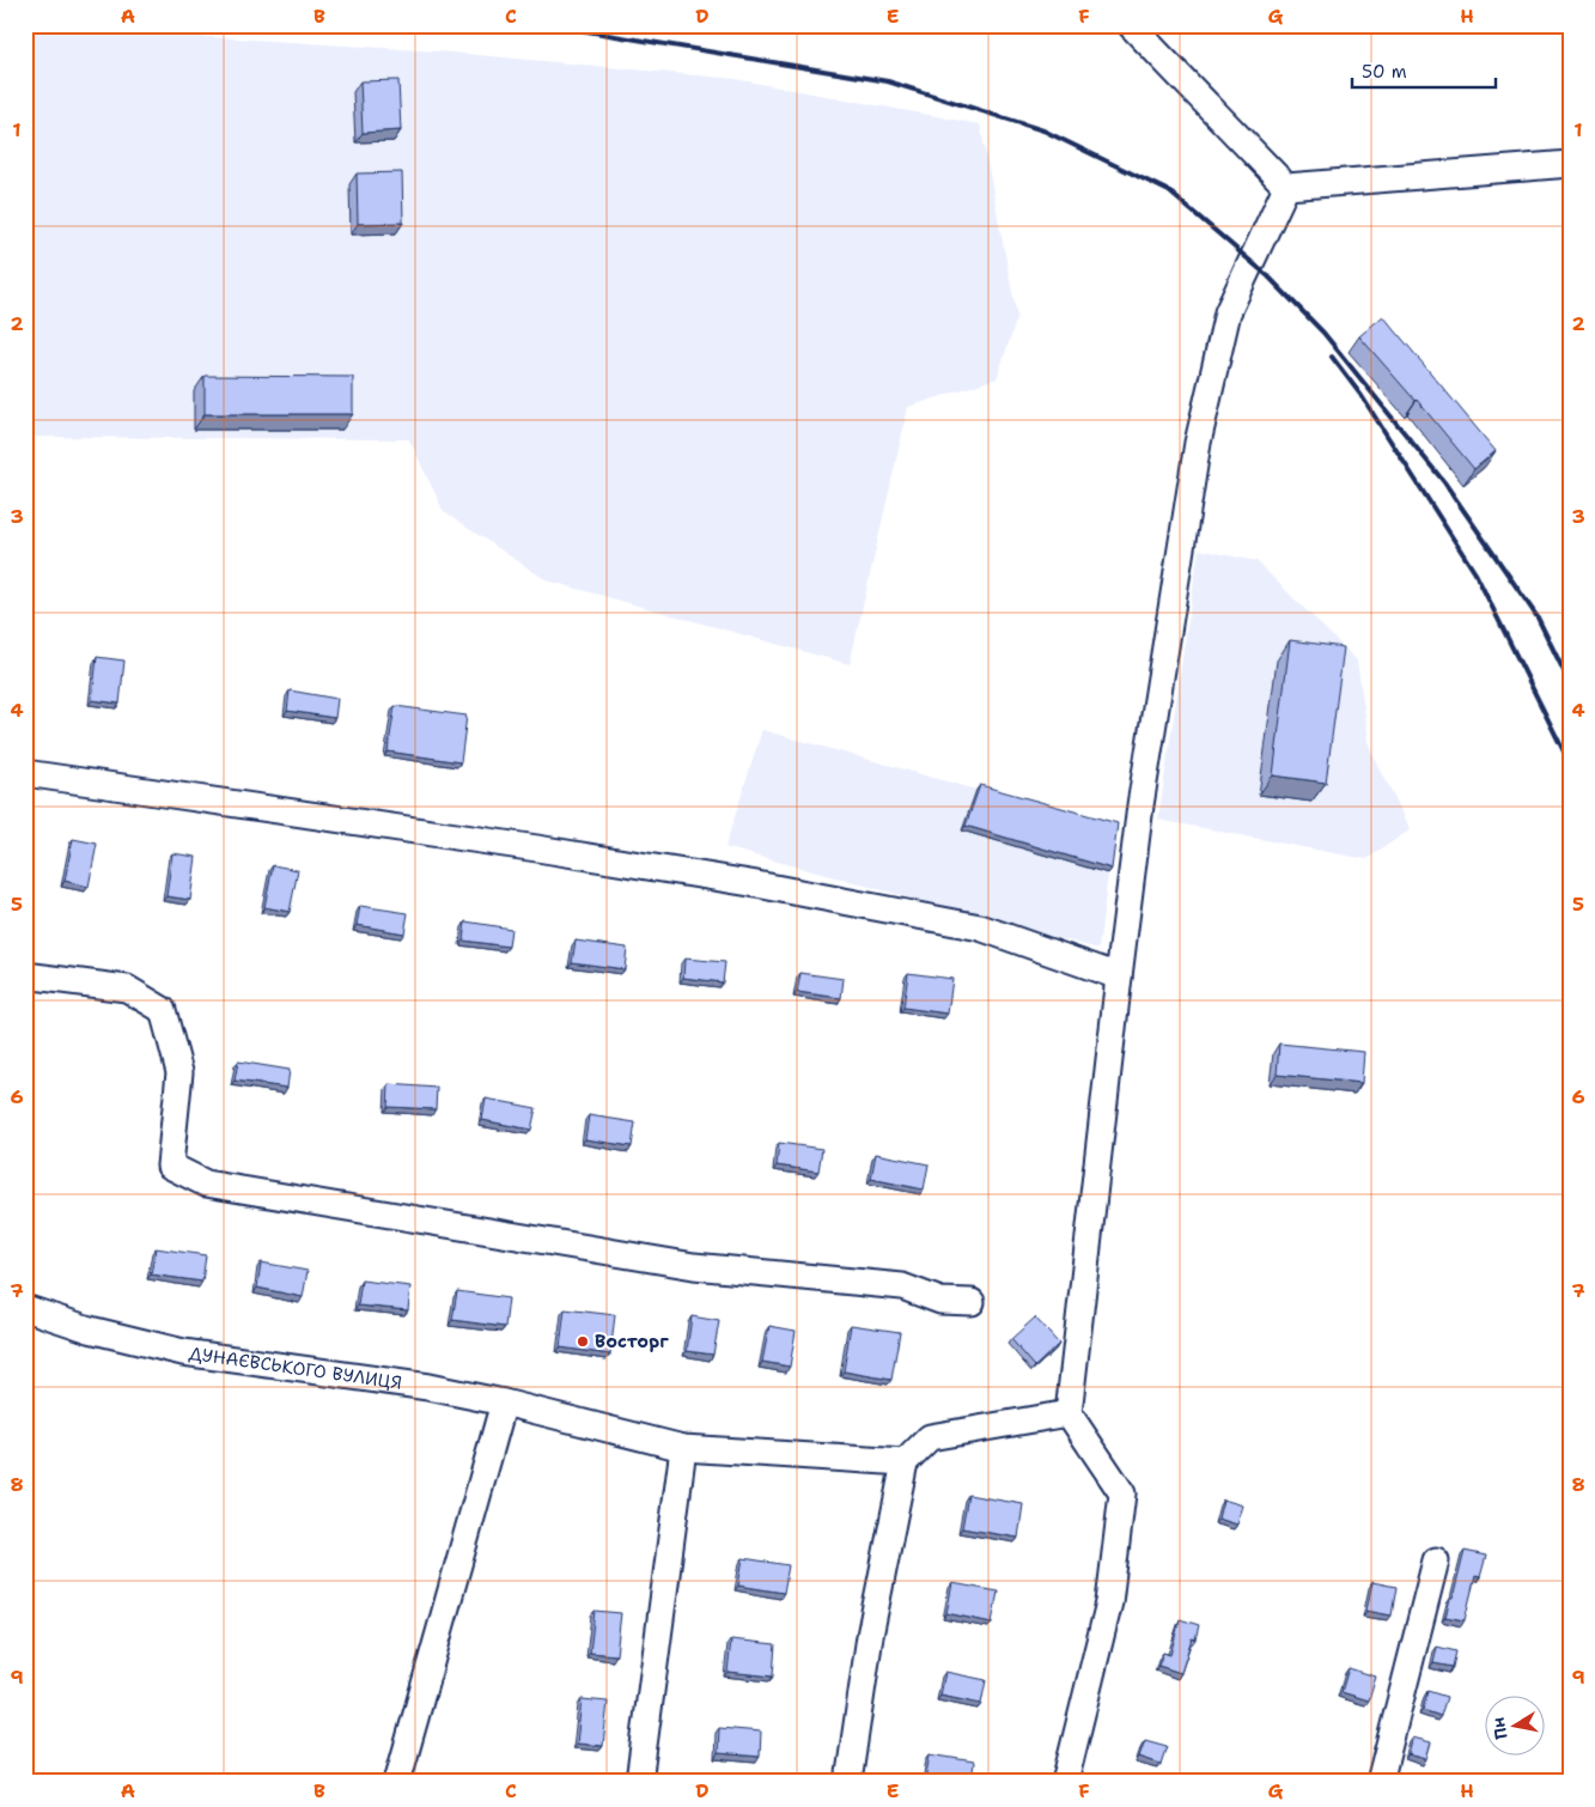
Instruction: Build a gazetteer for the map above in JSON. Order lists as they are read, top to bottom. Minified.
{"streets":{"street":["ДУНАЄВСЬКОГО ВУЛИЦЯ"]},"places":["Восторг"],"scale_bar":"50 m","north":"left","grid":{"columns":["A","B","C","D","E","F","G","H"],"rows":["1","2","3","4","5","6","7","8","9"]}}
